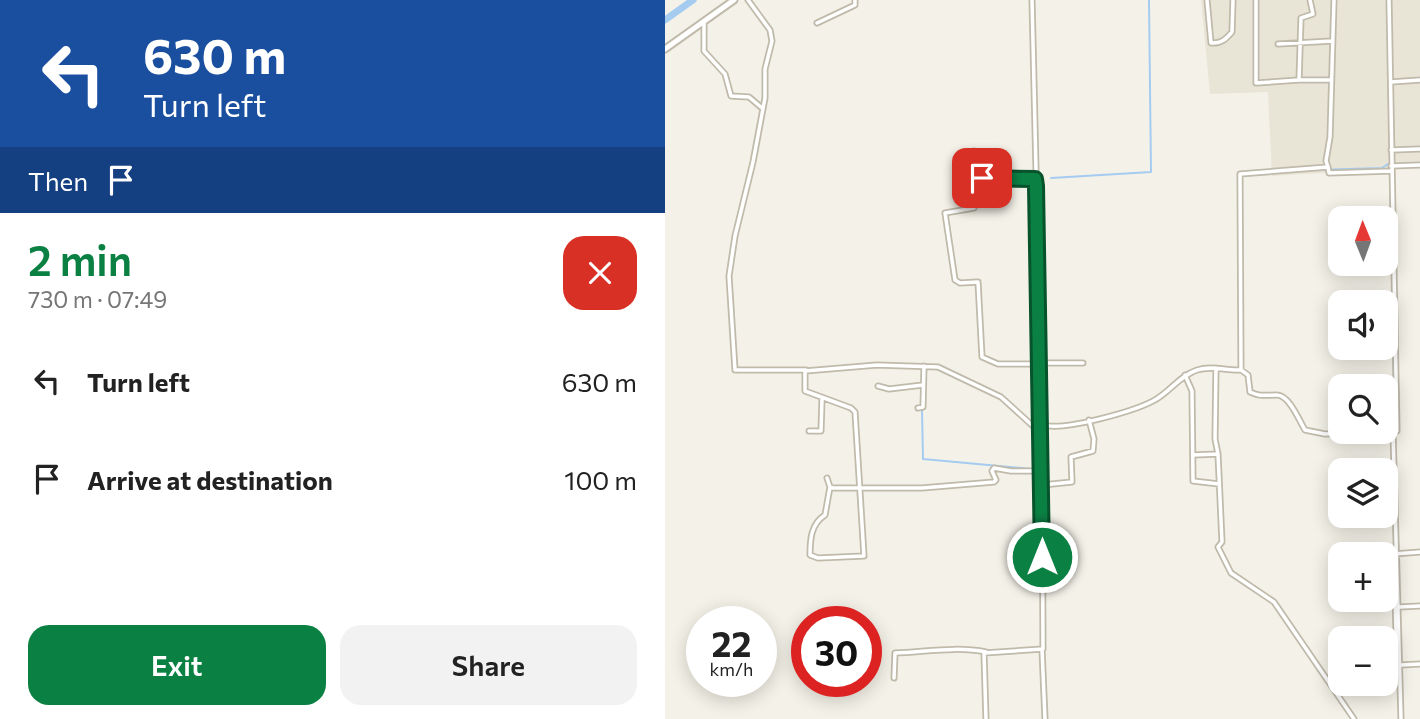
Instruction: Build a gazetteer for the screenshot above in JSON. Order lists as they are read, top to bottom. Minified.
{"north":"top","page":{"turn":["630 m","Turn left"],"then":"Then","map_buttons":["+","−"],"heading":["2 min","730 m · 07:49"],"list":[{"name":"Turn left","value":"630 m"},{"name":"Arrive at destination","value":"100 m"}],"speed":"22 km/h","limit":"30","buttons":["Exit","Share"]}}
